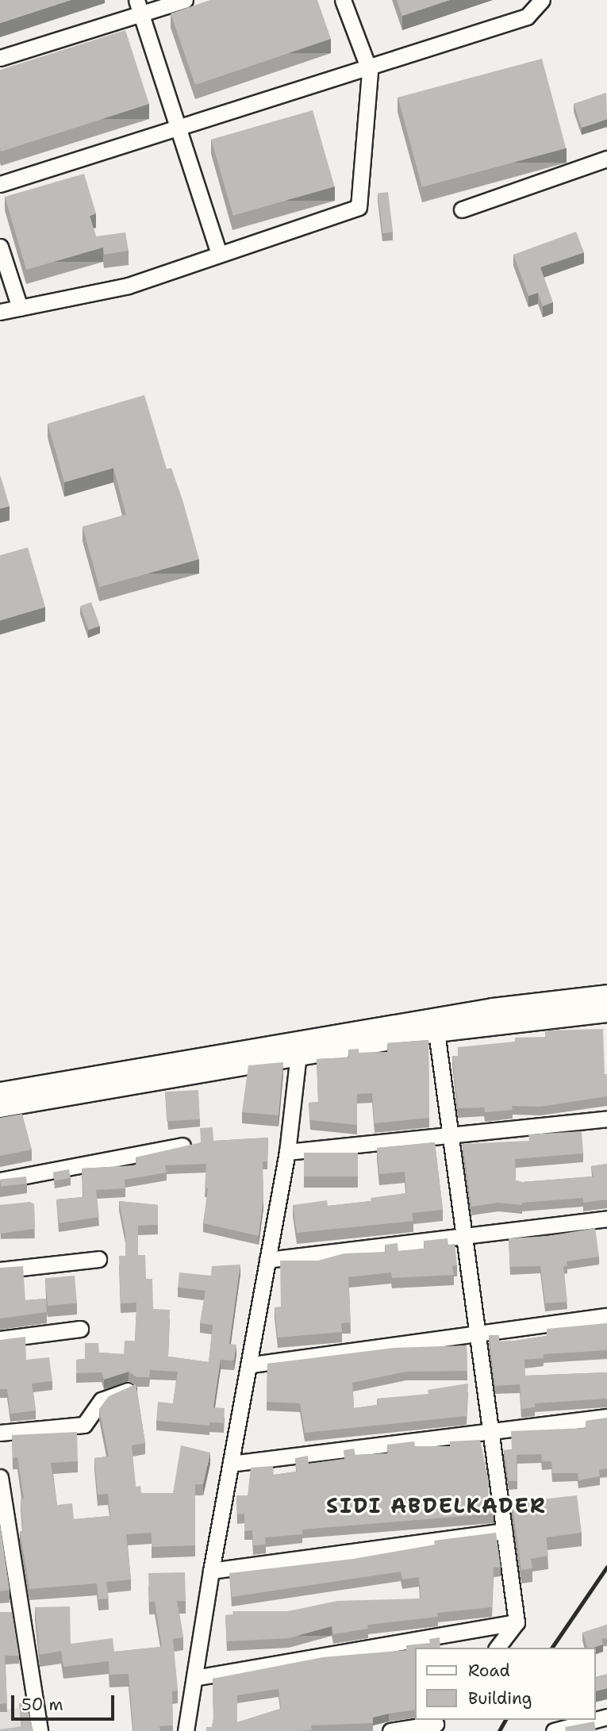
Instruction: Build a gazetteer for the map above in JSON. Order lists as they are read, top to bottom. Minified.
{"districts":["SIDI ABDELKADER"],"legend":["Road","Building"],"scale_bar":"50 m"}
